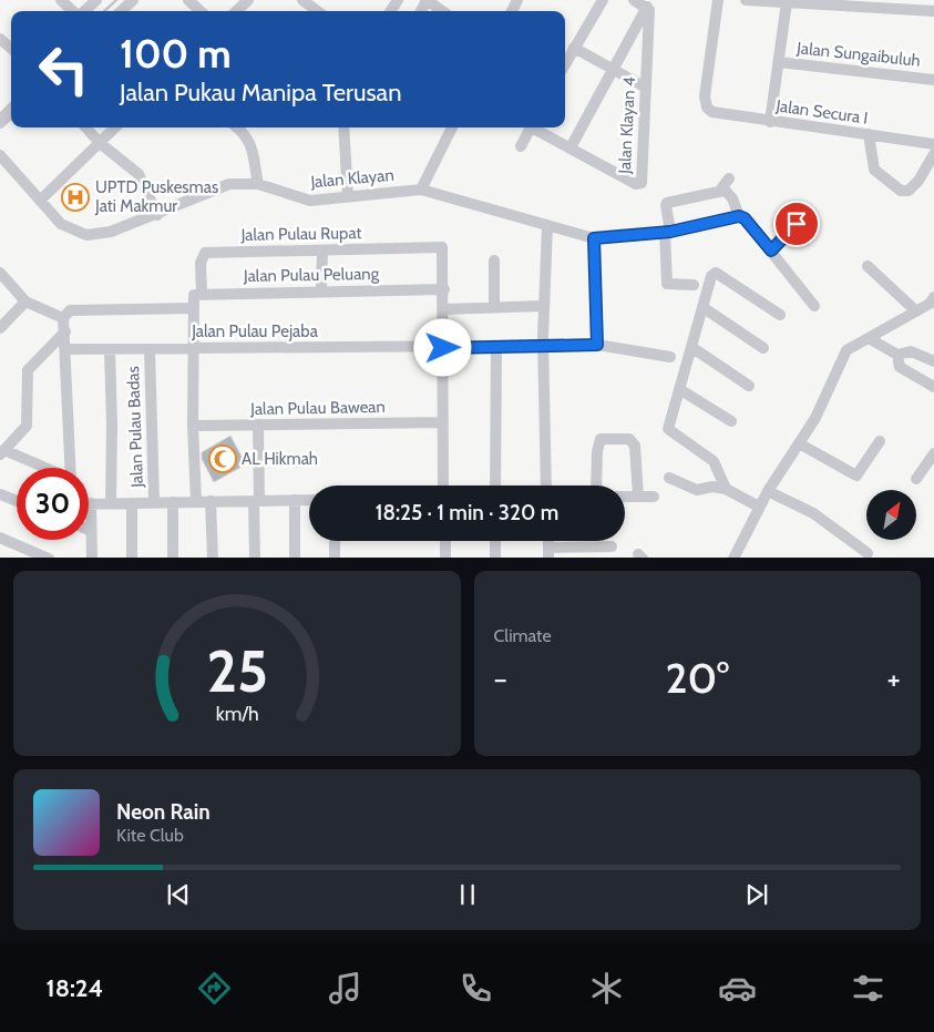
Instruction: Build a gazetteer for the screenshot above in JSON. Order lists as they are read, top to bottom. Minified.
{"streets":{"street":["Jalan Sungaibuluh","Jalan Secura I","Jalan Klayan 4","Jalan Klayan","Jalan Pulau Rupat","Jalan Pulau Peluang","Jalan Pulau Pejaba","Jalan Pulau Bawean","Jalan Pulau Badas"]},"crossings":[["Jalan Pulau Rupat","Jalan Pulau Peluang"],["Jalan Pulau Pejaba","Jalan Pulau Badas"]],"places":{"hospital":["UPTD Puskesmas Jati Makmur"],"mosque":["AL Hikmah"]},"north":"top right","page":{"turn":["100 m","Jalan Pukau Manipa Terusan"],"limit":"30","trip":"18:25 · 1 min · 320 m","tile":"Climate","heat":["−","20°","+"],"song":["Neon Rain","Kite Club"],"tabs":"18:24","gauge":["25","km/h"]}}
